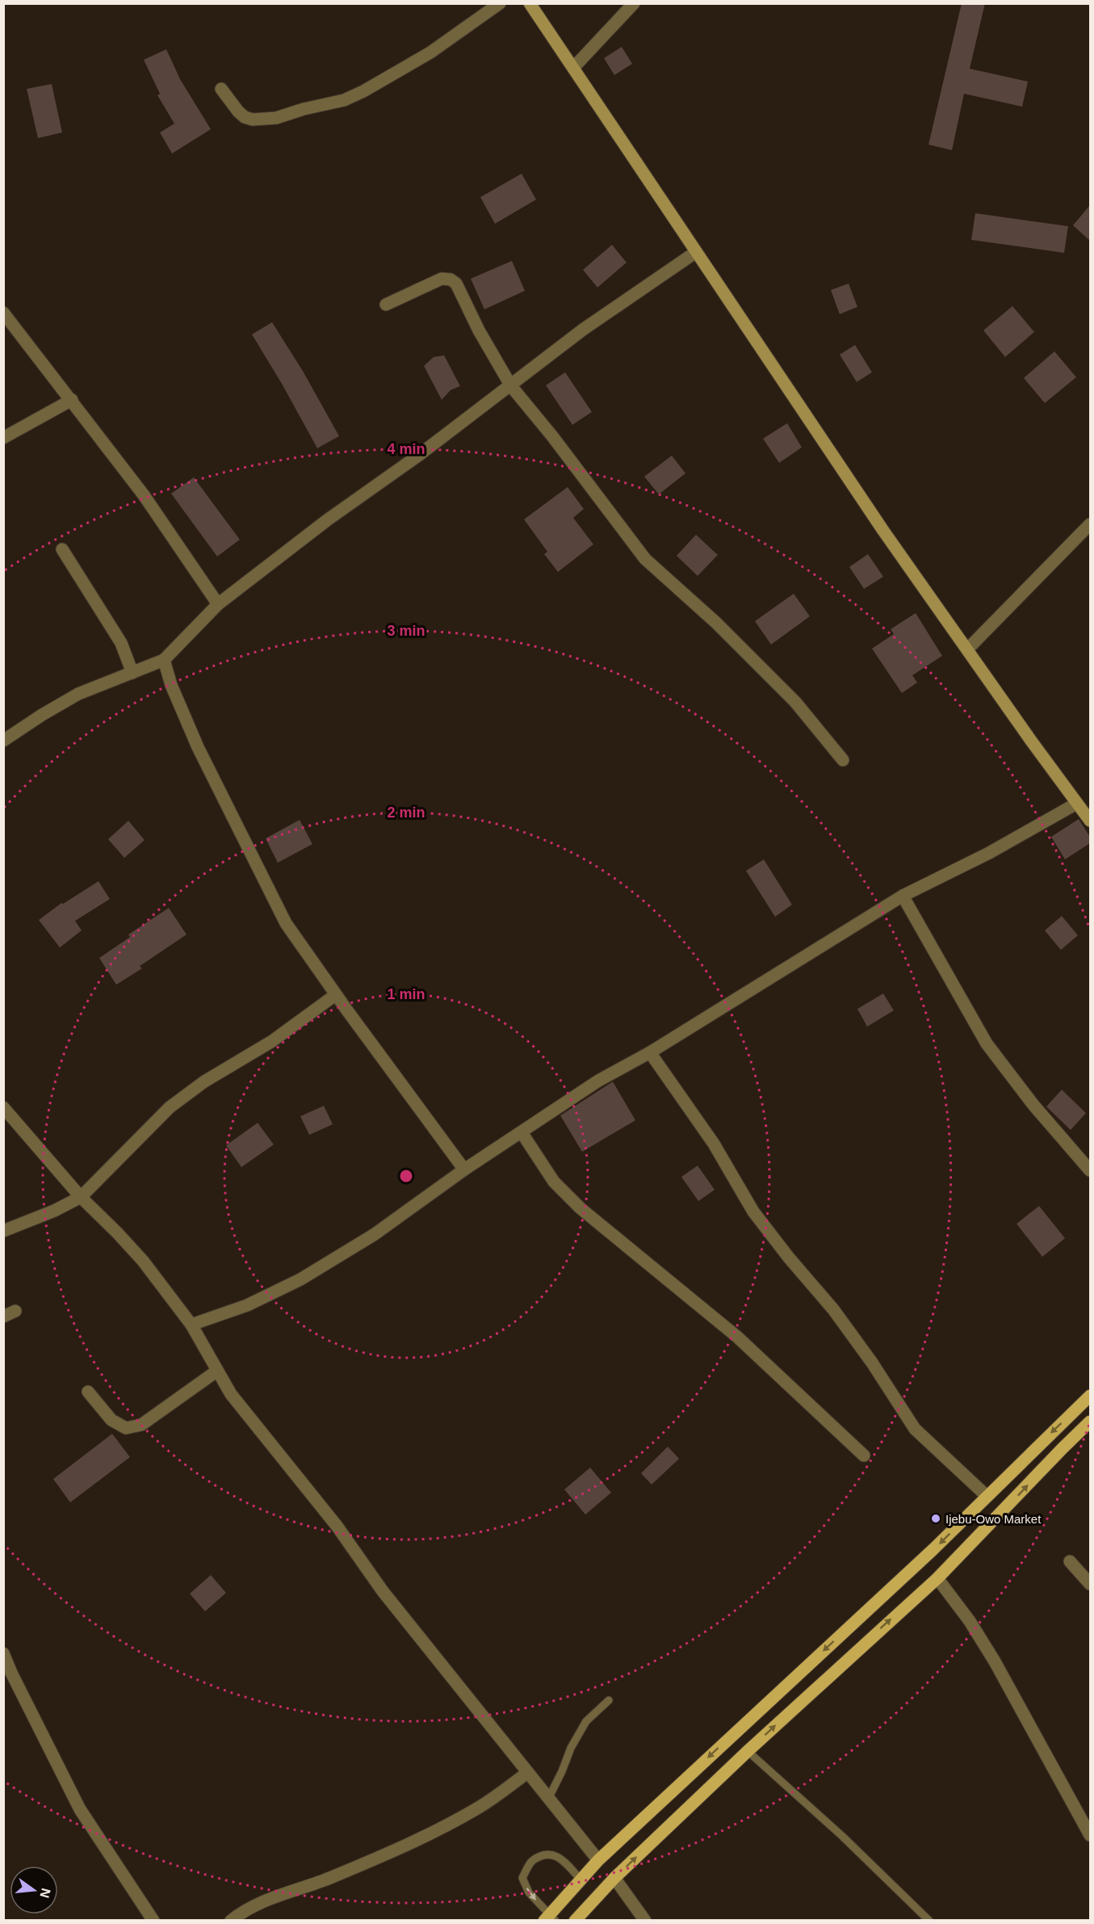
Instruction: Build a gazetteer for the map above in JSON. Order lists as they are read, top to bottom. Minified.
{"places":["Ijebu-Owo Market"],"north":"right","rings":["4 min","3 min","2 min","1 min"]}
